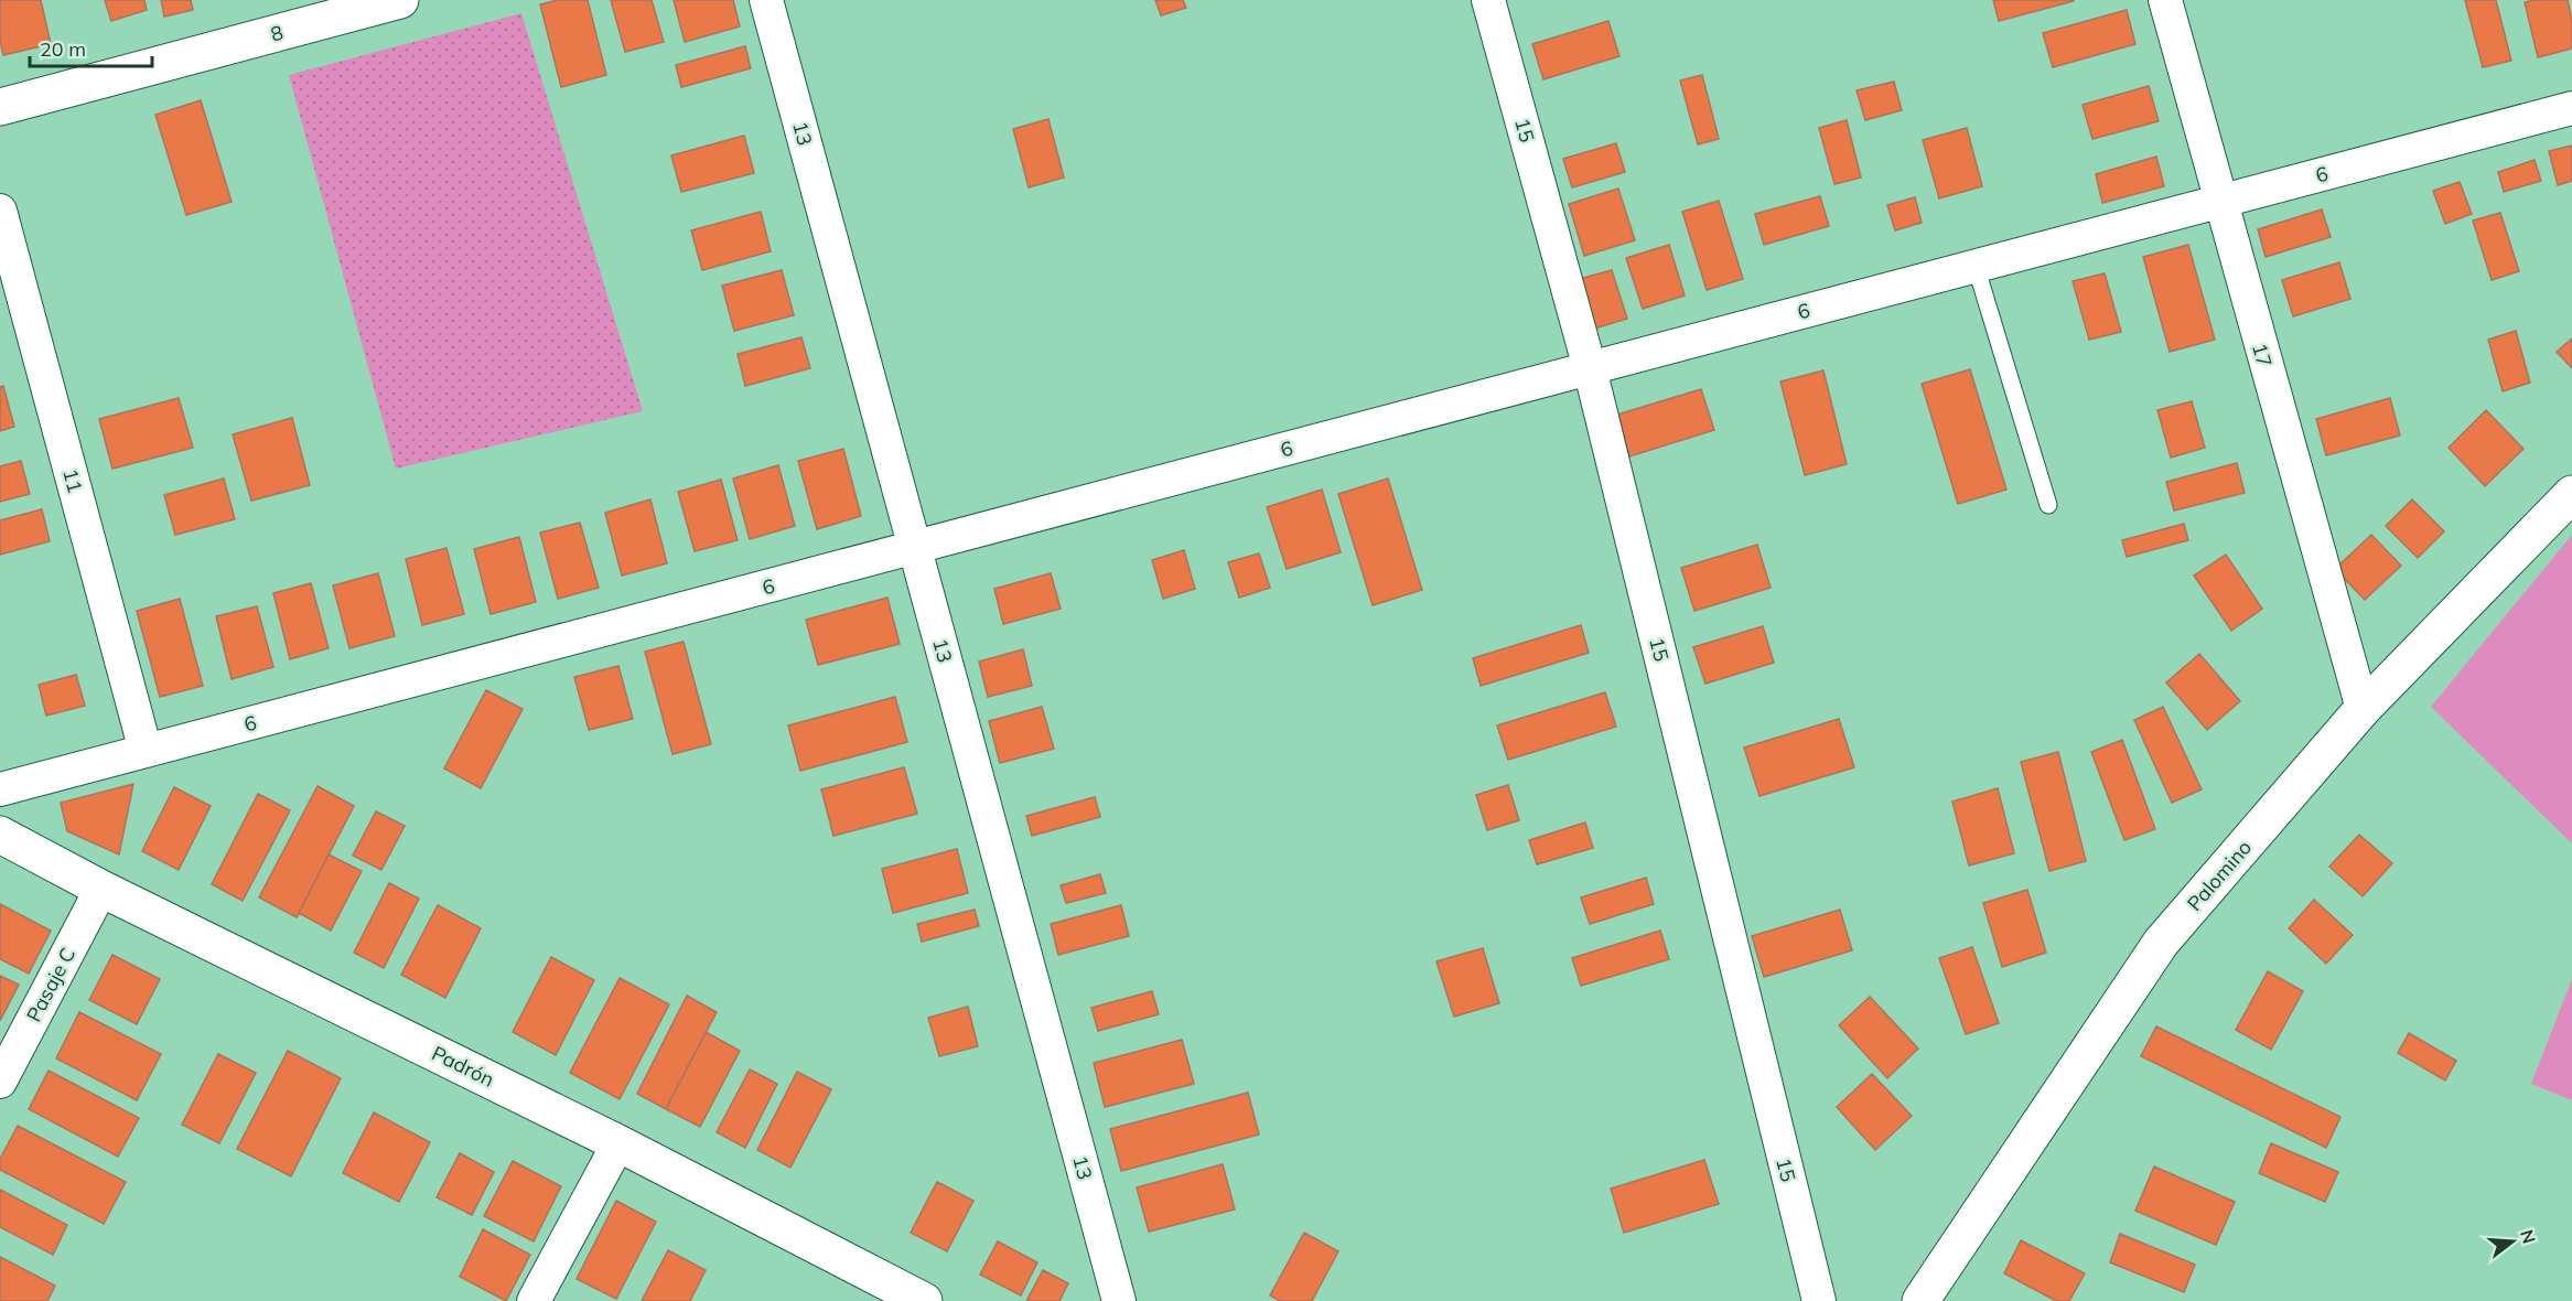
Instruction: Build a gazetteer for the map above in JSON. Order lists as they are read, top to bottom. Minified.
{"streets":{"street":["8","15","13","6","17","11","Palomino","Pasaje C","Padrón"]},"crossings":[["15","6"],["13","6"],["6","17"],["6","11"],["17","Palomino"],["Pasaje C","Padrón"]],"scale_bar":"20 m","north":"right"}
